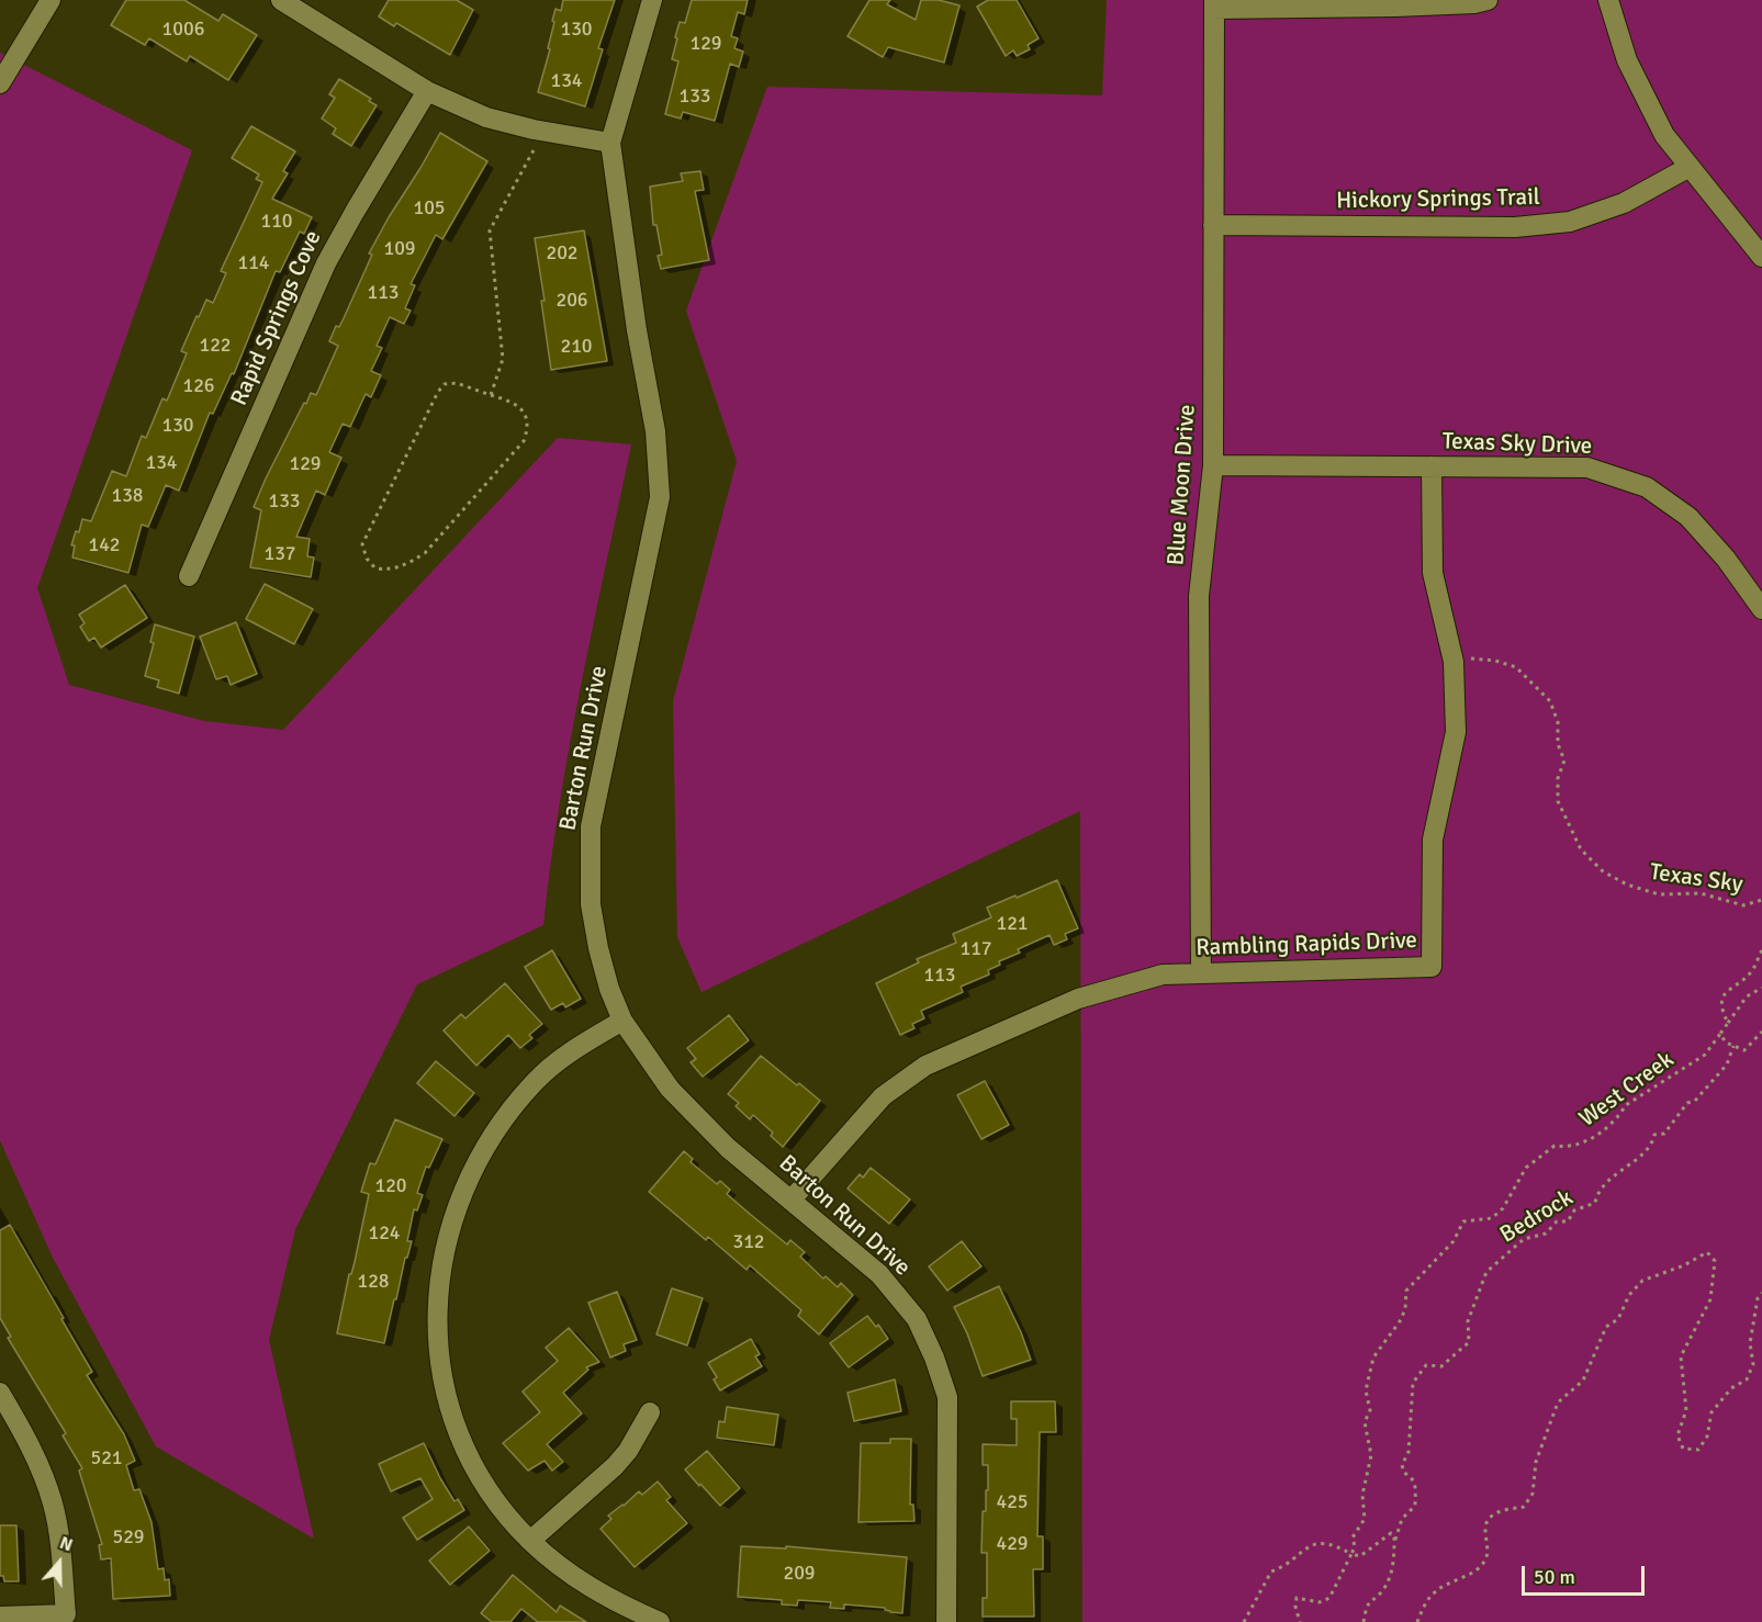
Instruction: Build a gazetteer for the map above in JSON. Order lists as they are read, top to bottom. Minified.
{"streets":{"street":["Hickory Springs Trail","Rapid Springs Cove","Texas Sky Drive","Blue Moon Drive","Barton Run Drive","Rambling Rapids Drive"],"path":["Texas Sky","West Creek","Bedrock"]},"crossings":[["Hickory Springs Trail","Blue Moon Drive"],["Texas Sky Drive","Blue Moon Drive"],["Texas Sky Drive","Rambling Rapids Drive"],["Blue Moon Drive","Rambling Rapids Drive"],["Barton Run Drive","Rambling Rapids Drive"]],"house_numbers":["1006","130","129","134","133","105","110","109","202","114","113","206","122","210","126","130","134","129","138","133","142","137","121","117","113","120","124","312","128","521","425","529","429","209"],"scale_bar":"50 m","north":"top"}
